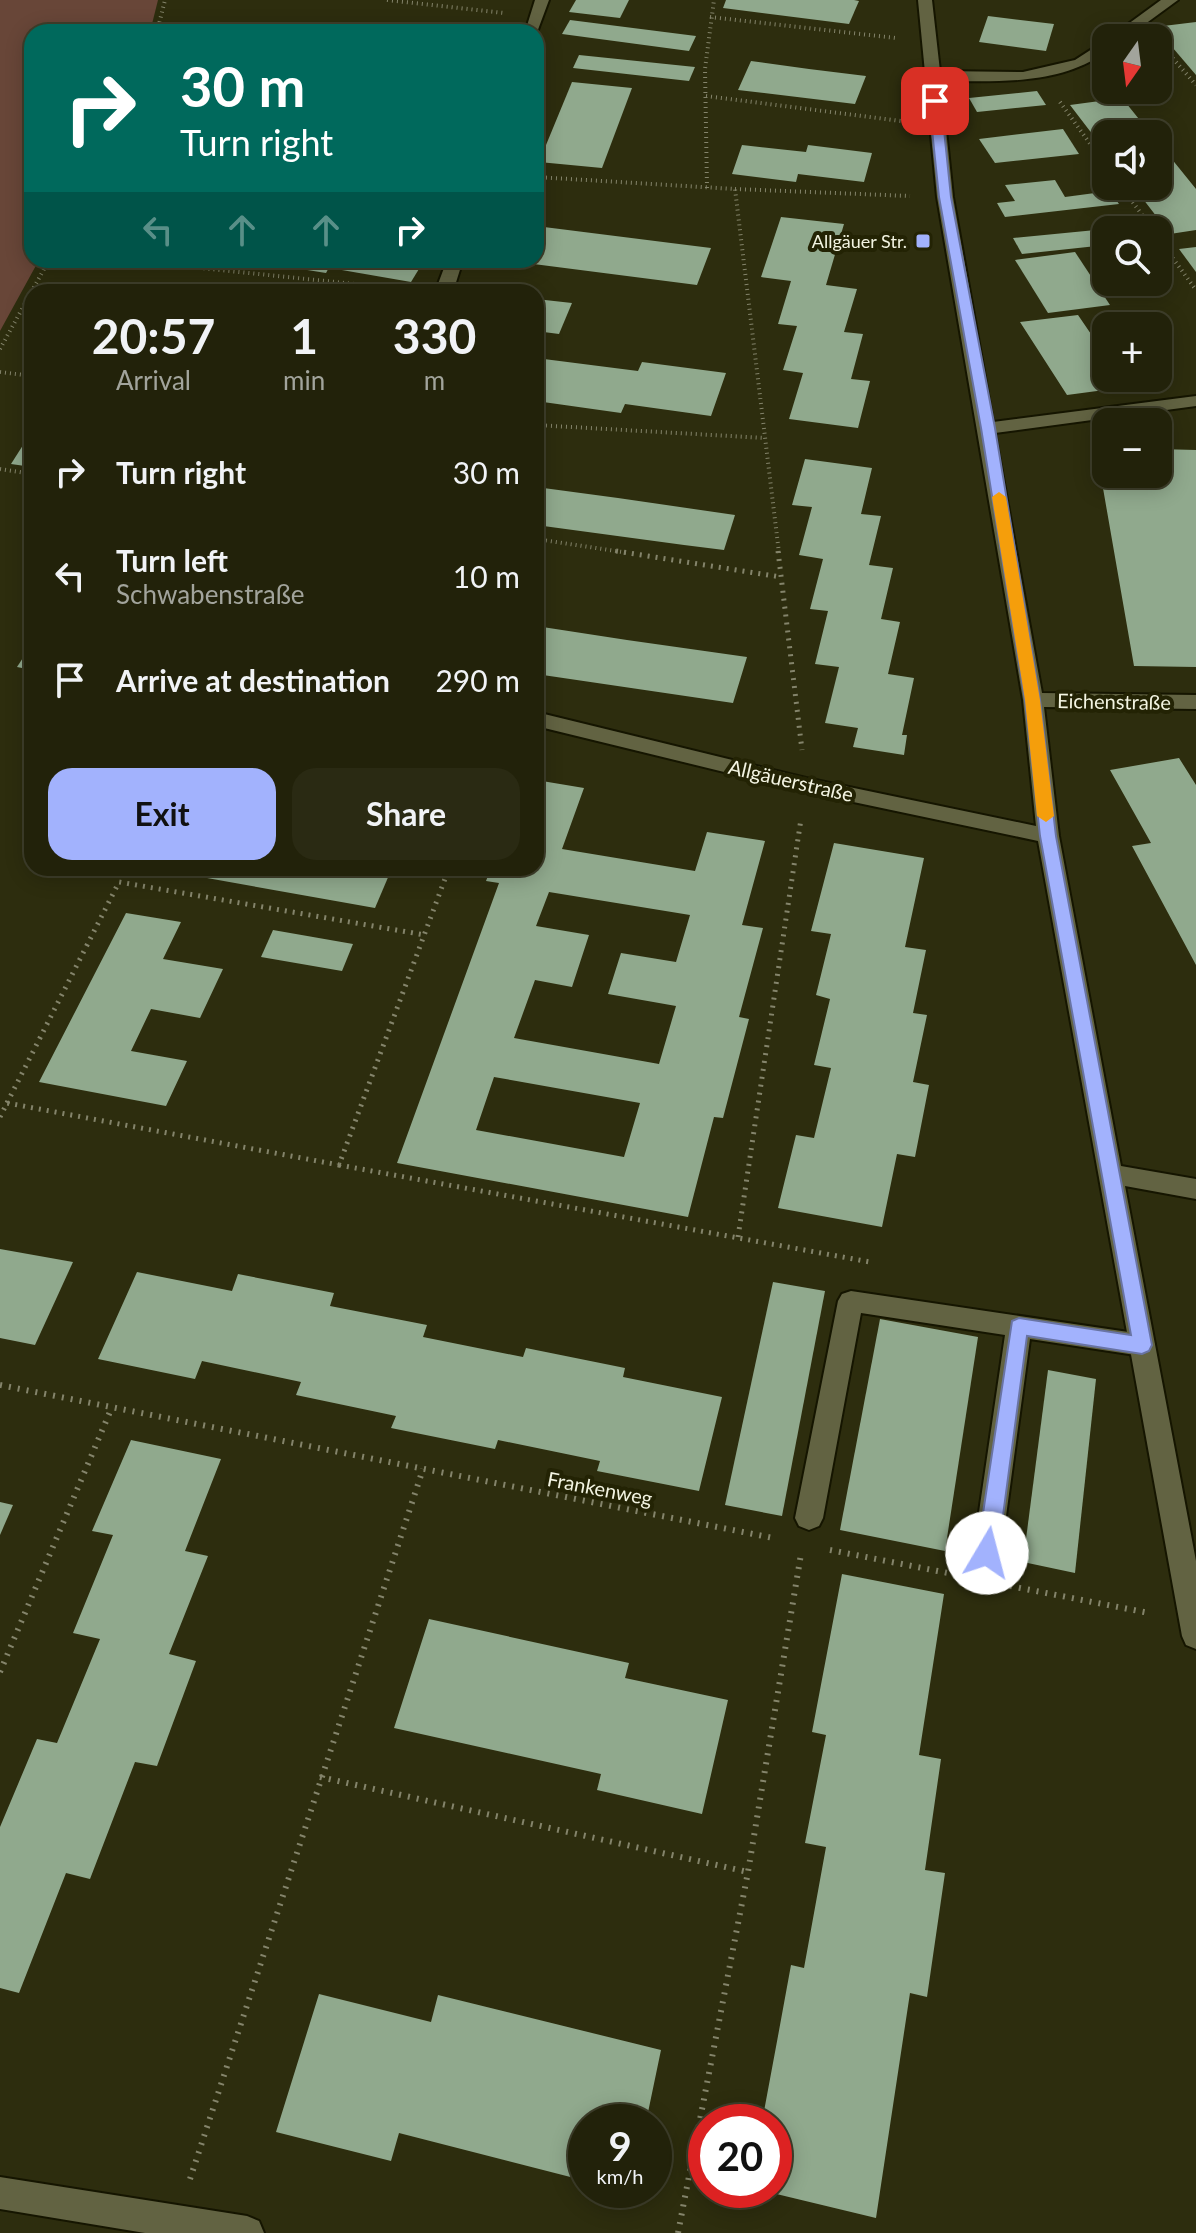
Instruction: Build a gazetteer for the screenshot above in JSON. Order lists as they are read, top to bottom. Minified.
{"streets":{"street":["Eichenstraße","Allgäuerstraße"],"path":["Frankenweg"]},"places":{"transit":["Allgäuer Str."]},"north":"bottom","page":{"map_buttons":["+","−"],"turn":["30 m","Turn right"],"eta":["20:57","Arrival","1","min","330","m"],"list":[{"name":"Turn right","value":"30 m"},{"name":"Turn left","note":"Schwabenstraße","value":"10 m"},{"name":"Arrive at destination","value":"290 m"}],"buttons":["Exit","Share"],"speed":"9 km/h","limit":"20"}}
